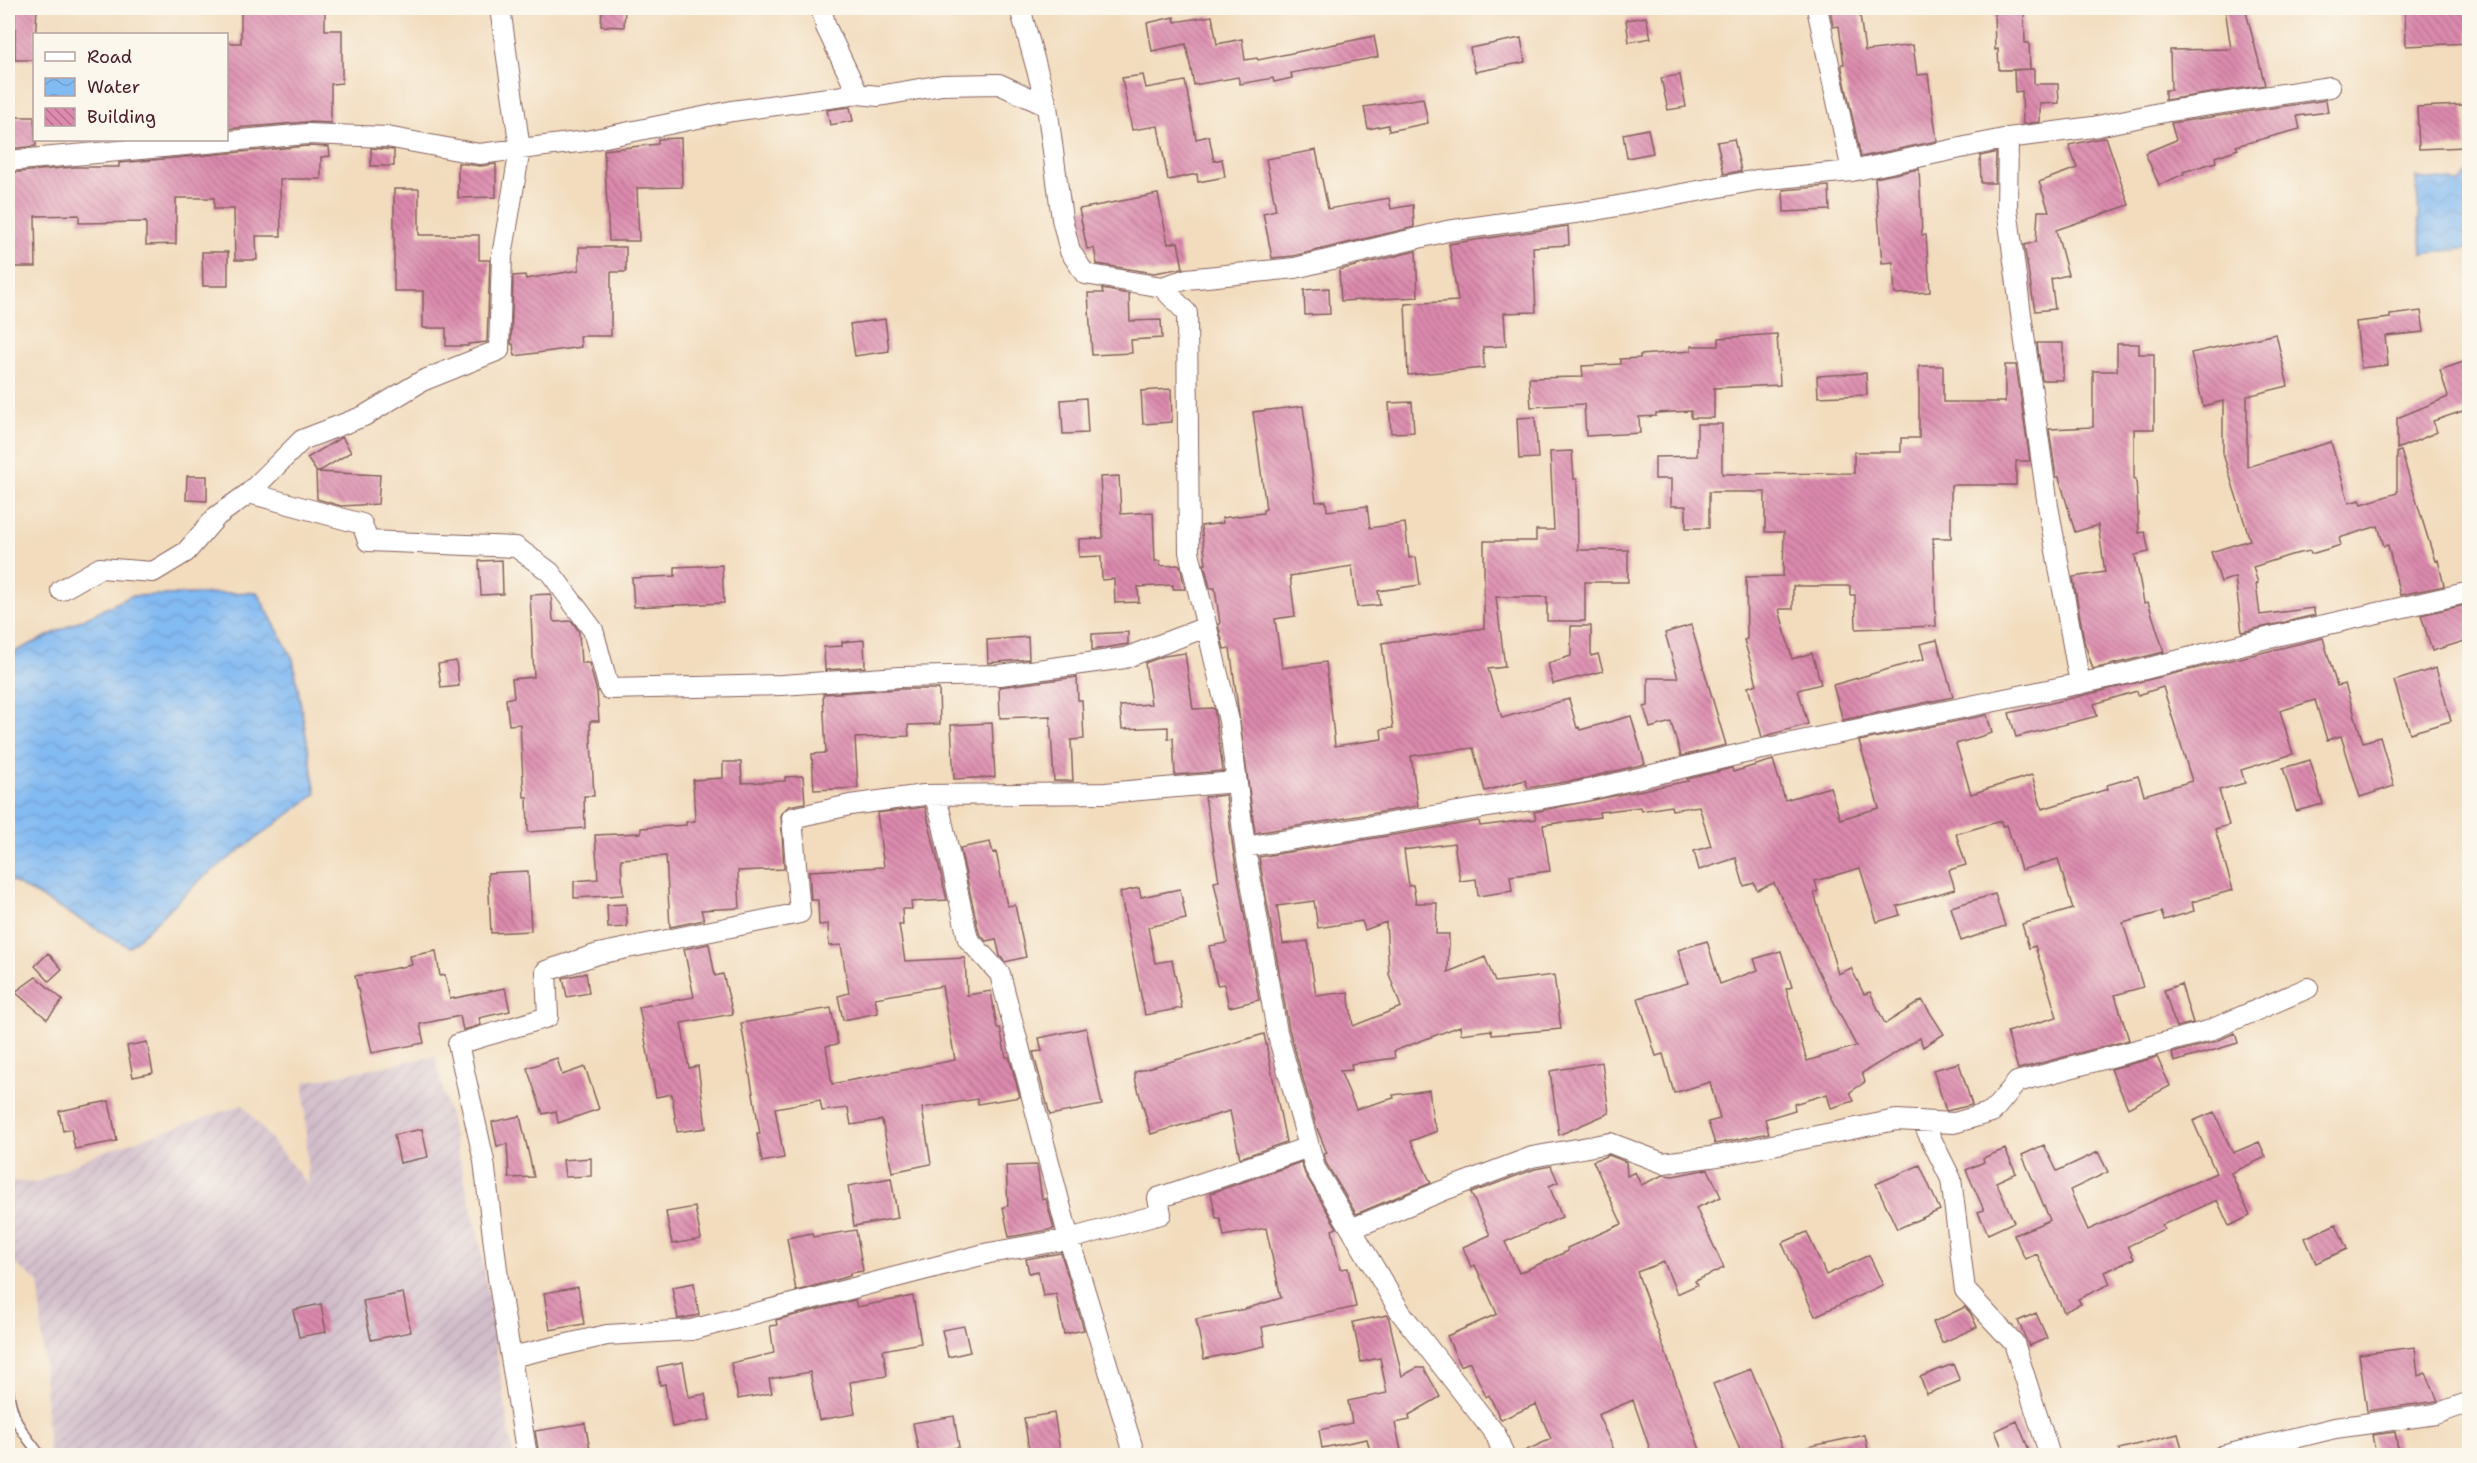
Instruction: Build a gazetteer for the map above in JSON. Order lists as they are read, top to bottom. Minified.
{"legend":["Road","Water","Building"]}
